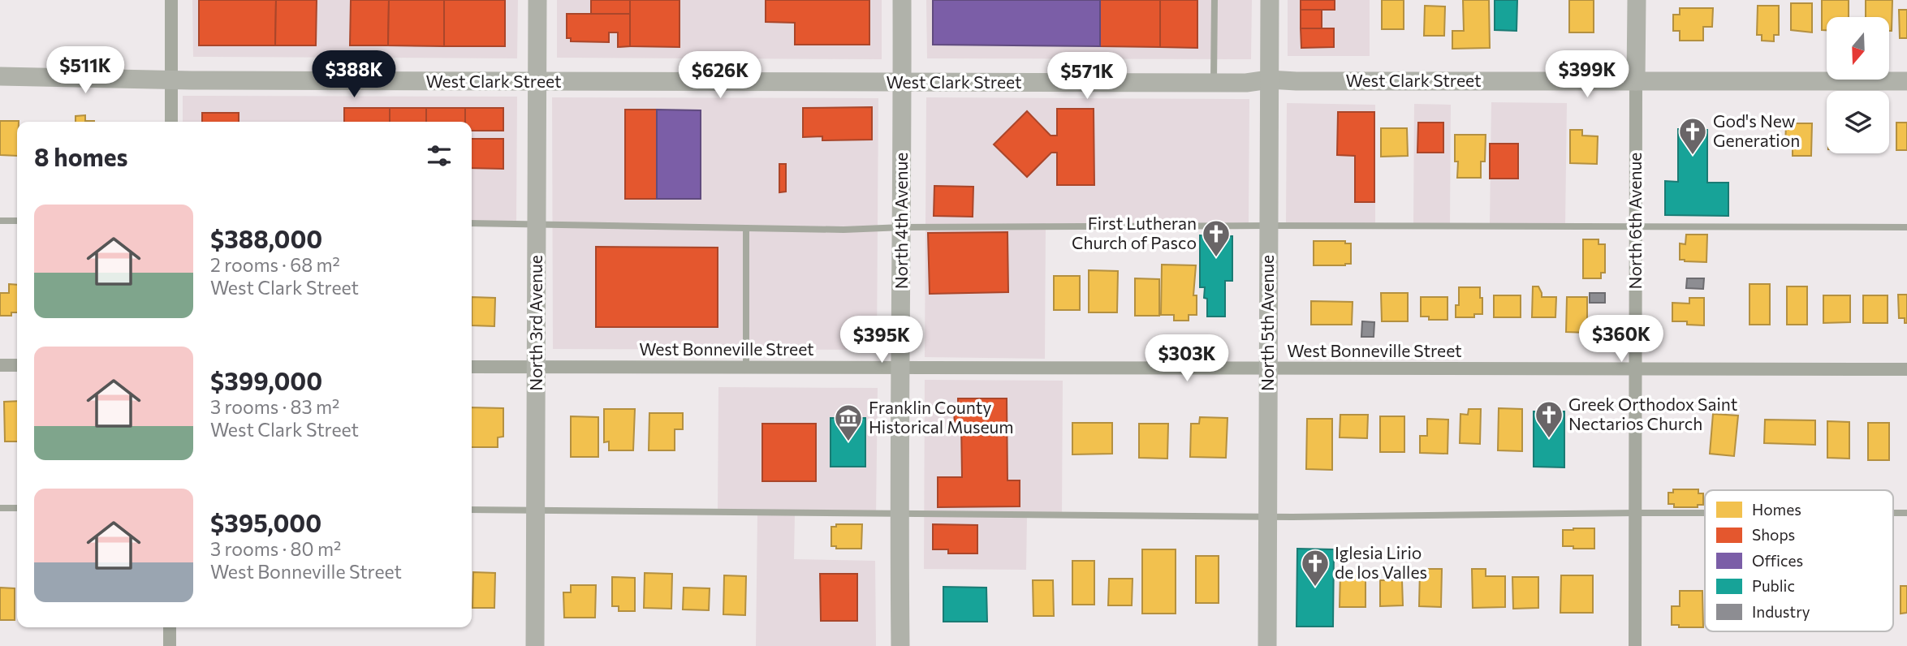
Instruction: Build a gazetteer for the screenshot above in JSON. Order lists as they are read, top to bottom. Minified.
{"streets":{"street":["West Clark Street","North 4th Avenue","North 6th Avenue","North 3rd Avenue","North 5th Avenue","West Bonneville Street"]},"crossings":[["West Clark Street","North 4th Avenue"],["West Clark Street","North 6th Avenue"],["West Clark Street","North 3rd Avenue"],["West Clark Street","North 5th Avenue"],["North 4th Avenue","West Bonneville Street"],["North 6th Avenue","West Bonneville Street"],["North 3rd Avenue","West Bonneville Street"],["North 5th Avenue","West Bonneville Street"]],"places":{"church":["God's New Generation","First Lutheran Church of Pasco","Greek Orthodox Saint Nectarios Church","Iglesia Lirio de los Valles"],"museum":["Franklin County Historical Museum"]},"legend":["Homes","Shops","Offices","Public","Industry"],"north":"bottom","page":{"price":["$511K","$388K","$399K","$626K","$571K","$360K","$395K","$303K"],"heading":"8 homes","list":[{"name":"$388,000","note":"2 rooms · 68 m² · West Clark Street"},{"name":"$399,000","note":"3 rooms · 83 m² · West Clark Street"},{"name":"$395,000","note":"3 rooms · 80 m² · West Bonneville Street"}]}}
